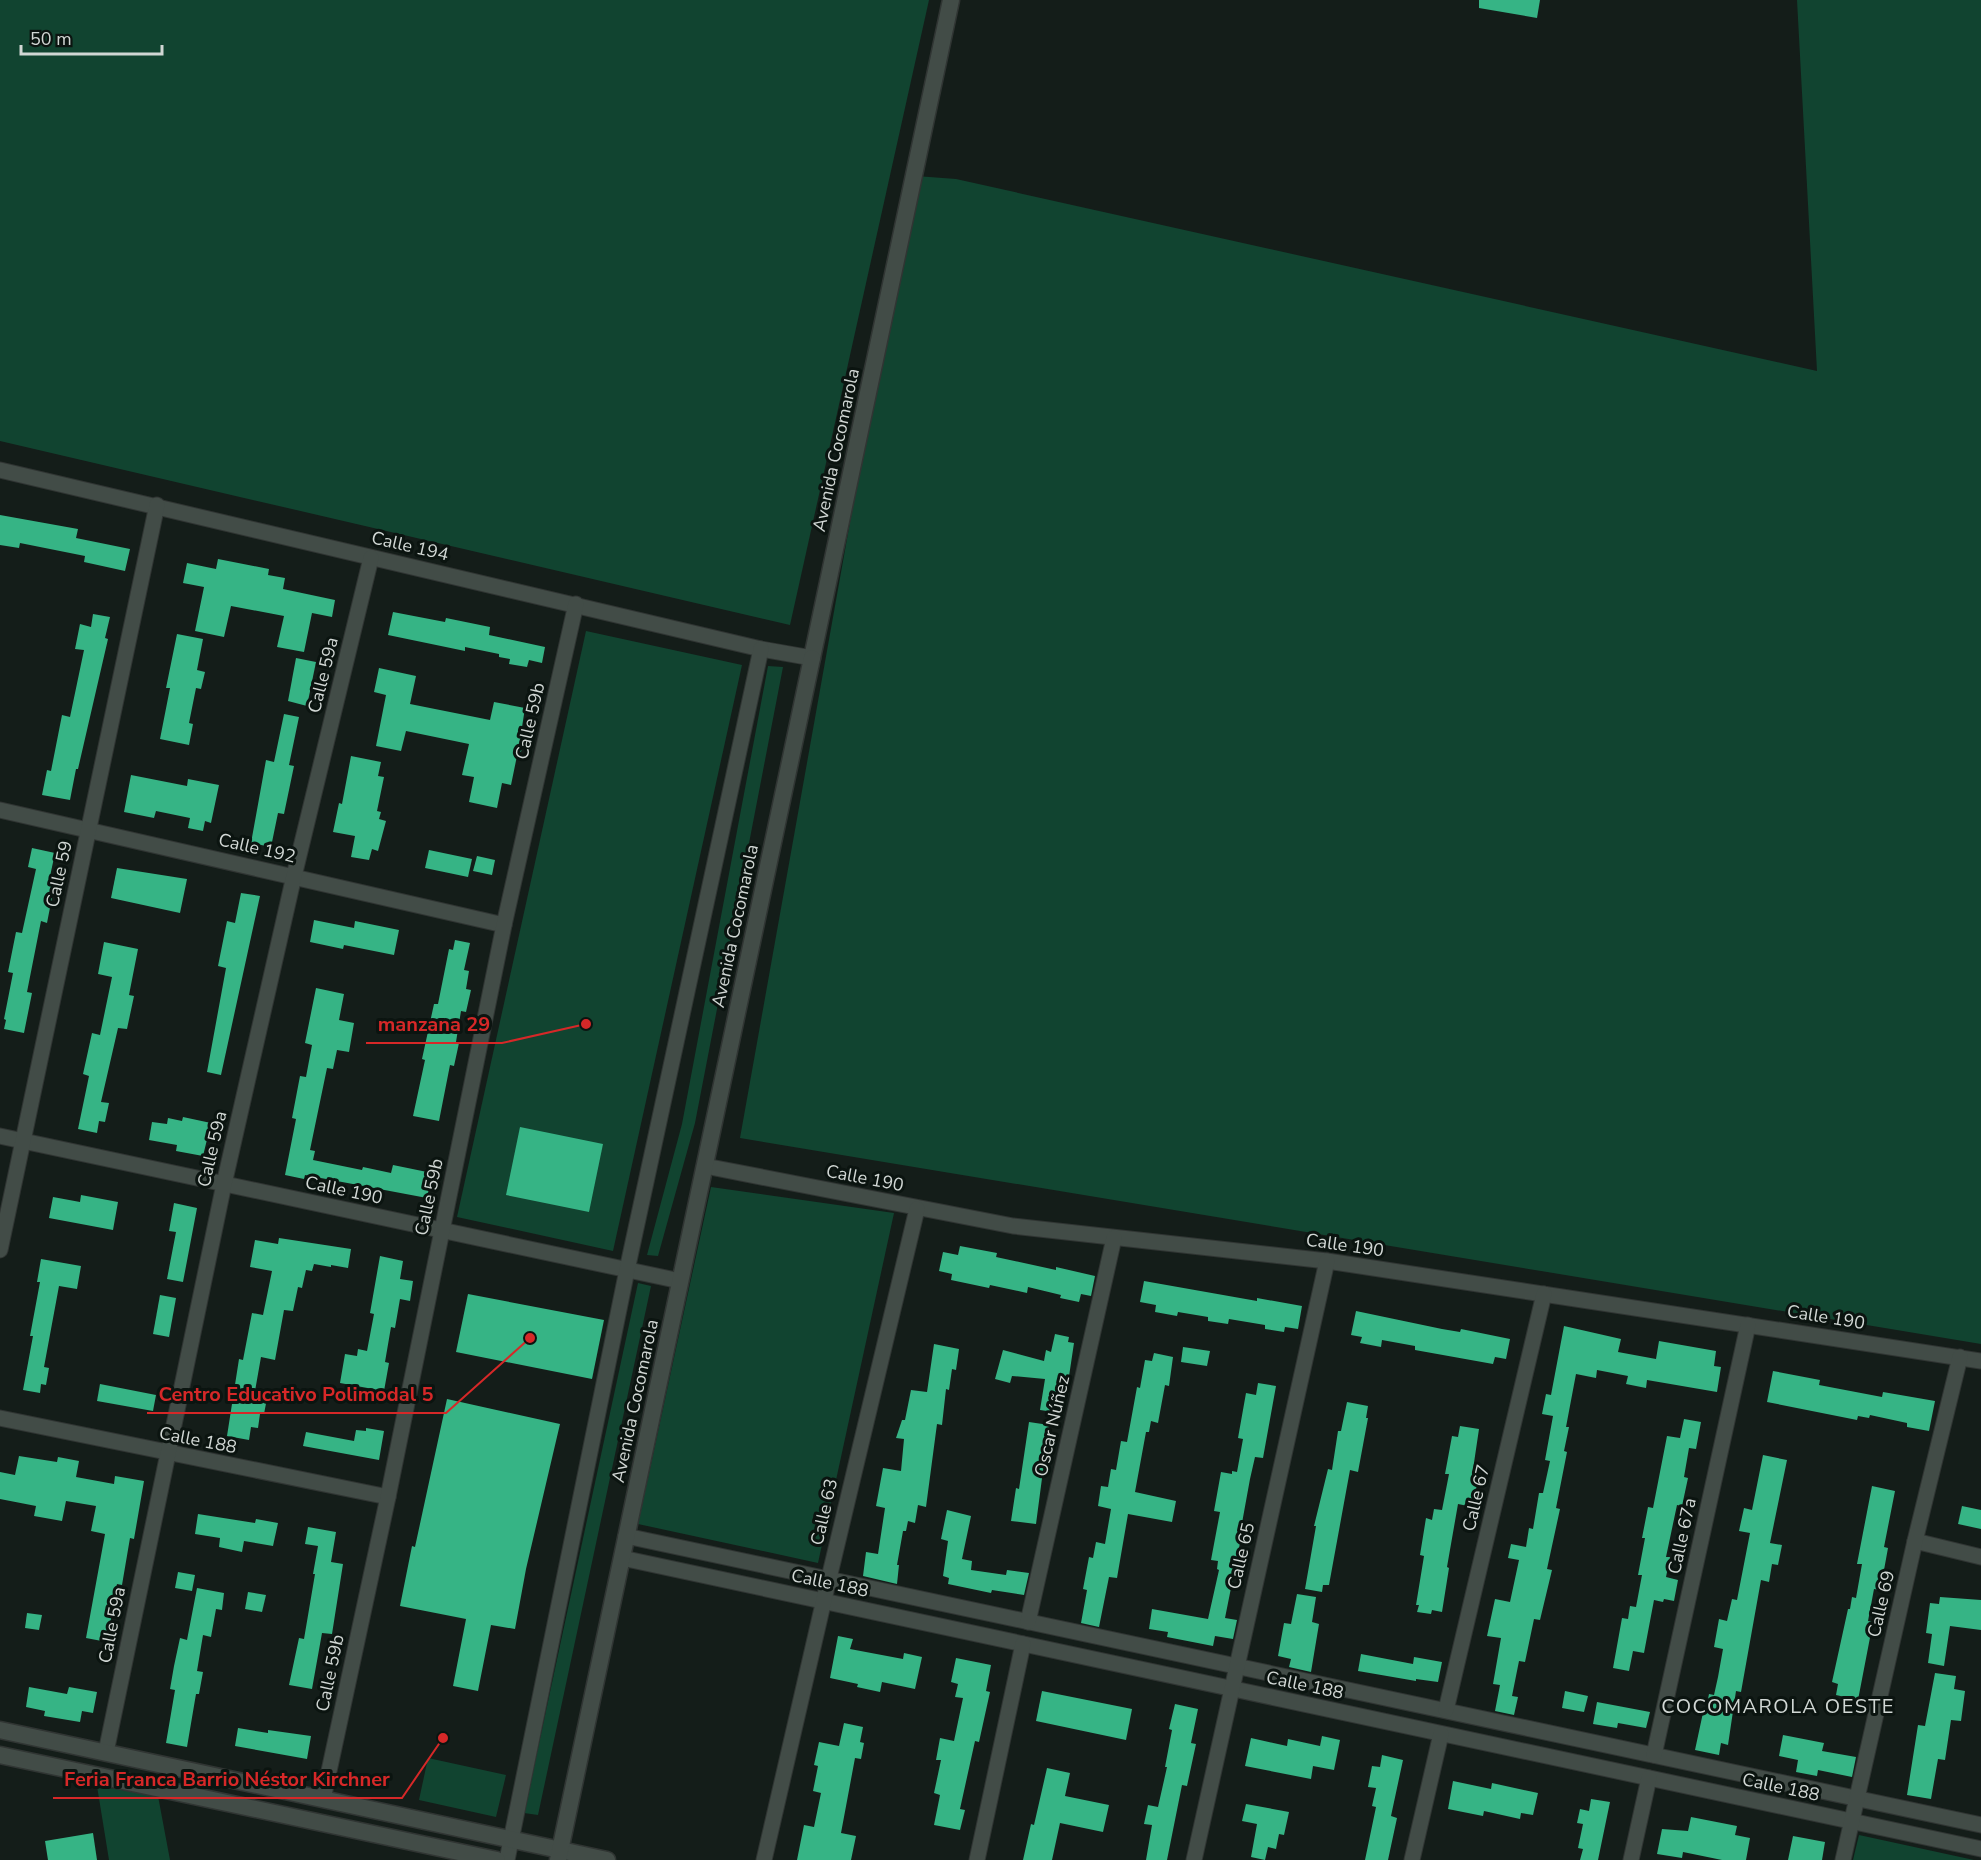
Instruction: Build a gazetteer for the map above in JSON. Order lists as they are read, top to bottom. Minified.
{"streets":{"main road":["Avenida Cocomarola"],"street":["Calle 194","Calle 59a","Calle 59b","Calle 192","Calle 59","Calle 190","Oscar Núñez","Calle 188","Calle 67","Calle 63","Calle 67a","Calle 65","Calle 69"]},"crossings":[["Avenida Cocomarola","Calle 194"],["Avenida Cocomarola","Calle 190"],["Avenida Cocomarola","Calle 188"],["Calle 194","Calle 59a"],["Calle 194","Calle 59b"],["Calle 194","Calle 59"],["Calle 59a","Calle 192"],["Calle 59a","Calle 190"],["Calle 59a","Calle 188"],["Calle 59b","Calle 192"],["Calle 59b","Calle 190"],["Calle 59b","Calle 188"],["Calle 192","Calle 59"],["Calle 59","Calle 190"],["Calle 190","Oscar Núñez"],["Calle 190","Calle 67"],["Calle 190","Calle 63"],["Calle 190","Calle 67a"],["Calle 190","Calle 65"],["Calle 190","Calle 69"],["Oscar Núñez","Calle 188"],["Calle 188","Calle 67"],["Calle 188","Calle 63"],["Calle 188","Calle 67a"],["Calle 188","Calle 65"],["Calle 188","Calle 69"]],"districts":["COCOMAROLA OESTE"],"places":["manzana 29","Centro Educativo Polimodal 5","Feria Franca Barrio Néstor Kirchner"],"scale_bar":"50 m"}
